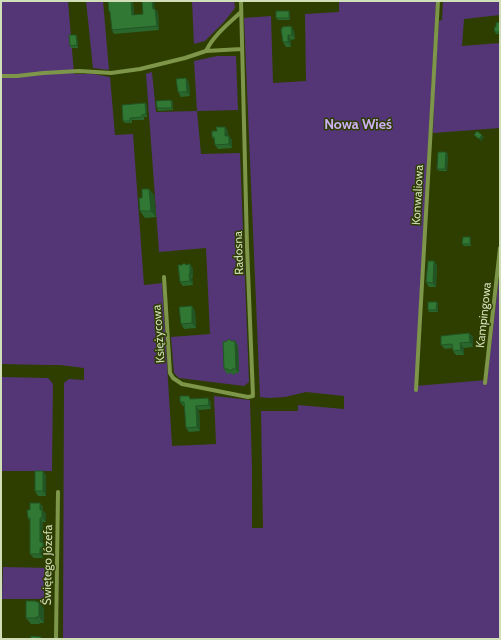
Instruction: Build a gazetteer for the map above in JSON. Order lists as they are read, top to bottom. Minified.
{"streets":{"street":["Konwaliowa","Radosna","Kampingowa","Księżycowa","Świętego Józefa"]},"crossings":[["Radosna","Księżycowa"]],"districts":["Nowa Wieś"]}
